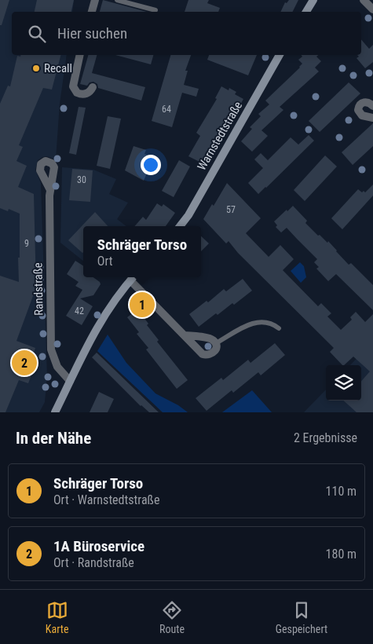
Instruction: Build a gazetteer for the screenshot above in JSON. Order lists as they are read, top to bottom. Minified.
{"streets":{"street":["Warnstedtstraße","Randstraße"]},"places":["Recall"],"house_numbers":["64","30","57","9","42"],"page":{"search":"Hier suchen","popup":["Schräger Torso","Ort"],"pins":["1","2"],"heading":["In der Nähe","2 Ergebnisse"],"list":[{"mark":"1","name":"Schräger Torso","note":"Ort · Warnstedtstraße","value":"110 m"},{"mark":"2","name":"1A Büroservice","note":"Ort · Randstraße","value":"180 m"}],"nav":["Karte","Route","Gespeichert"]}}
